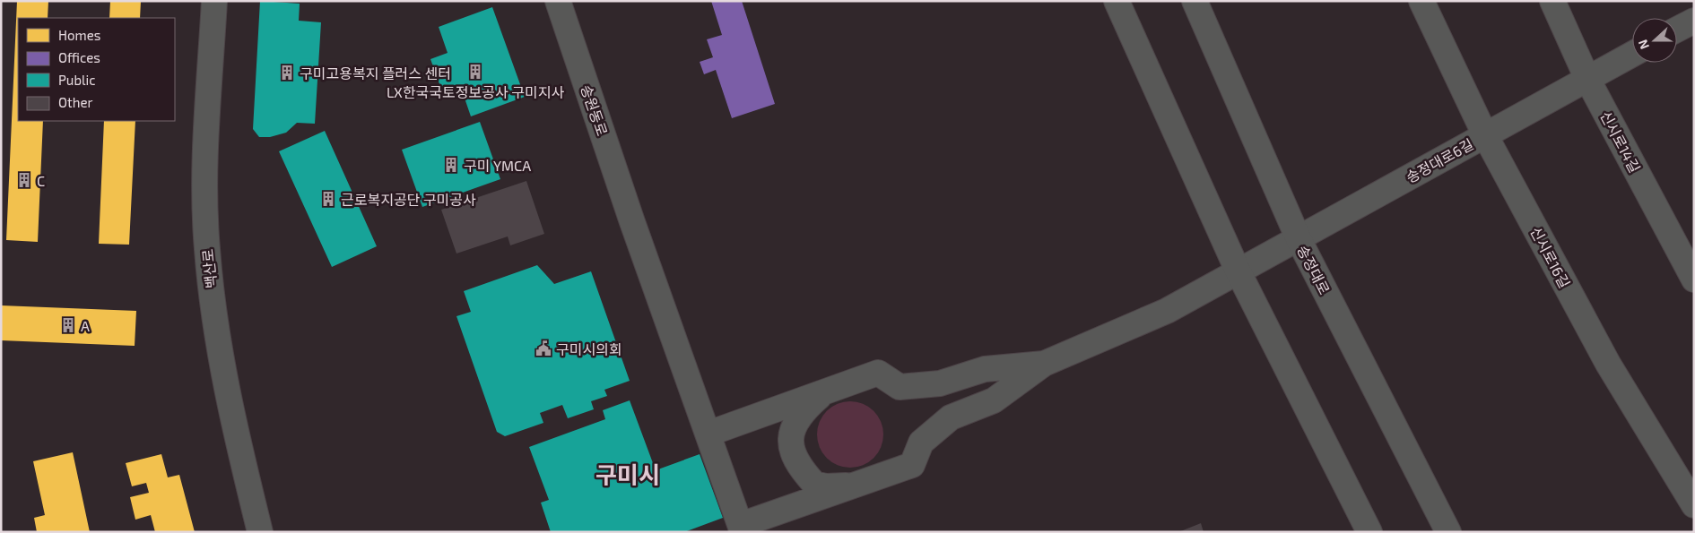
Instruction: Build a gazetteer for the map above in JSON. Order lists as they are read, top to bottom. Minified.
{"streets":{"street":["송원동로","신시로14길","송정대로6길","신시로16길","백산로","송정대로"]},"crossings":[["신시로14길","송정대로6길"],["송정대로6길","신시로16길"],["송정대로6길","송정대로"]],"districts":["구미시"],"places":{"building":["LX한국국토정보공사 구미지사","구미고용복지 플러스 센터","구미 YMCA","C","근로복지공단 구미공사","A"],"public building":["구미시의회"]},"legend":["Homes","Offices","Public","Other"],"north":"left"}
